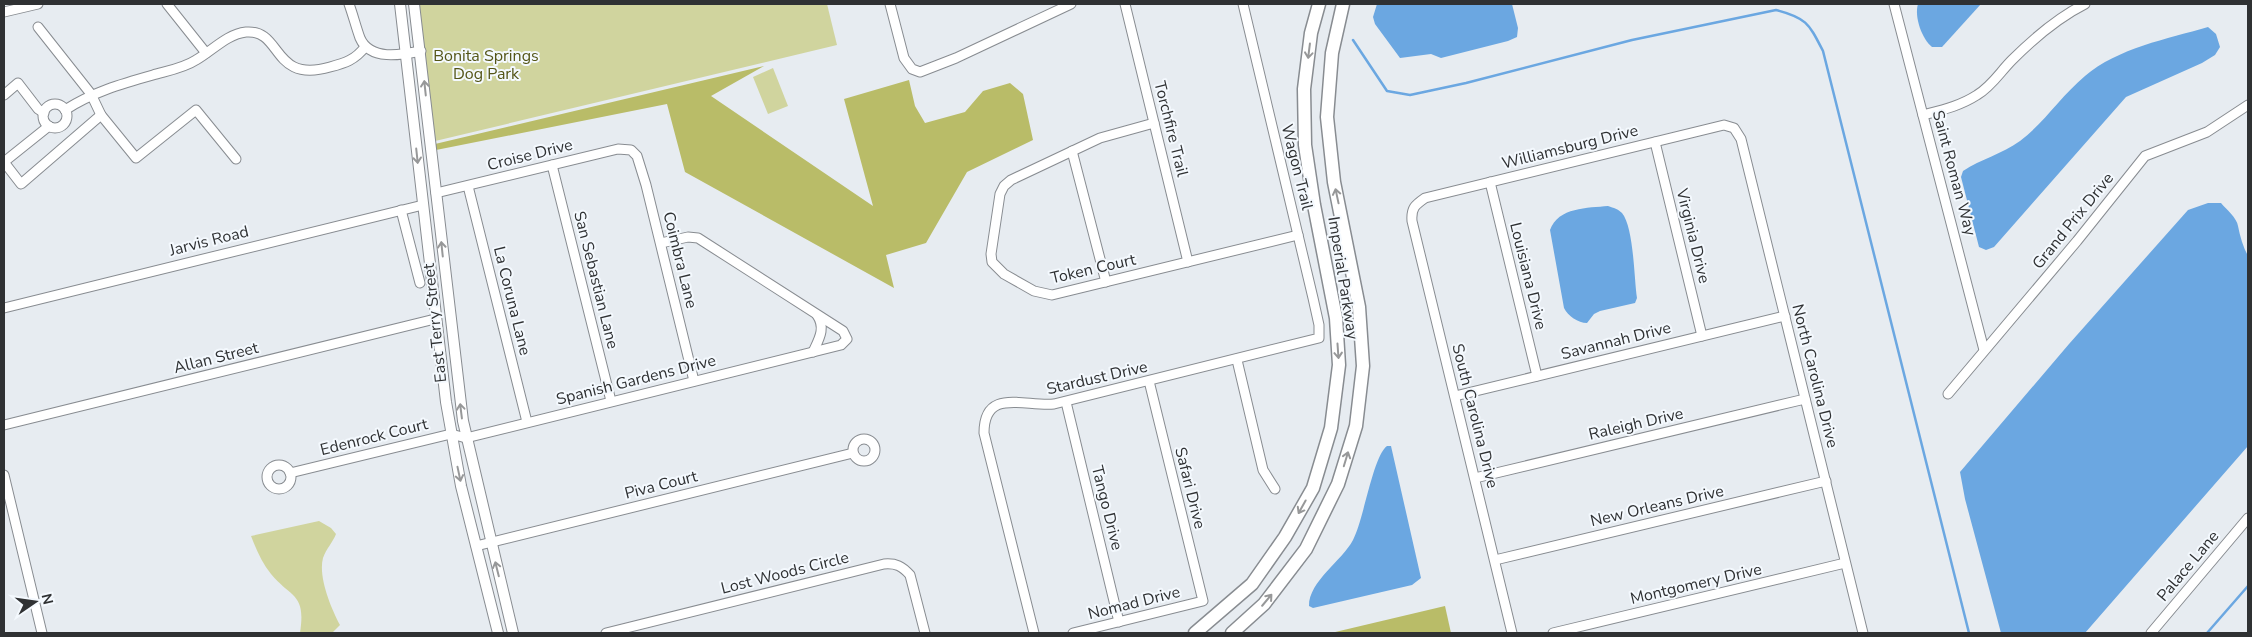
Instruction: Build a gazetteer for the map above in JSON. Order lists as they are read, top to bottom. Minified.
{"streets":{"main road":["Imperial Parkway"],"street":["Torchfire Trail","Williamsburg Drive","Croise Drive","Wagon Trail","Saint Roman Way","Grand Prix Drive","Virginia Drive","Jarvis Road","Coimbra Lane","Token Court","Louisiana Drive","San Sebastian Lane","La Coruna Lane","East Terry Street","Savannah Drive","Allan Street","North Carolina Drive","Stardust Drive","Spanish Gardens Drive","South Carolina Drive","Raleigh Drive","Edenrock Court","Piva Court","Safari Drive","New Orleans Drive","Tango Drive","Palace Lane","Lost Woods Circle","Montgomery Drive","Nomad Drive"]},"crossings":[["Torchfire Trail","Token Court"],["Williamsburg Drive","Virginia Drive"],["Williamsburg Drive","Louisiana Drive"],["Williamsburg Drive","North Carolina Drive"],["Williamsburg Drive","South Carolina Drive"],["Croise Drive","Coimbra Lane"],["Croise Drive","San Sebastian Lane"],["Croise Drive","La Coruna Lane"],["Croise Drive","East Terry Street"],["Wagon Trail","Token Court"],["Wagon Trail","Stardust Drive"],["Saint Roman Way","Grand Prix Drive"],["Virginia Drive","Savannah Drive"],["Coimbra Lane","Spanish Gardens Drive"],["Louisiana Drive","Savannah Drive"],["San Sebastian Lane","Spanish Gardens Drive"],["La Coruna Lane","Spanish Gardens Drive"],["East Terry Street","Spanish Gardens Drive"],["East Terry Street","Edenrock Court"],["East Terry Street","Piva Court"],["Savannah Drive","North Carolina Drive"],["Savannah Drive","South Carolina Drive"],["North Carolina Drive","Raleigh Drive"],["North Carolina Drive","New Orleans Drive"],["North Carolina Drive","Montgomery Drive"],["Stardust Drive","Safari Drive"],["Stardust Drive","Tango Drive"],["Spanish Gardens Drive","Edenrock Court"],["South Carolina Drive","Raleigh Drive"],["South Carolina Drive","New Orleans Drive"],["Safari Drive","Nomad Drive"],["Tango Drive","Nomad Drive"]],"parks":["Bonita Springs Dog Park"],"north":"right"}
